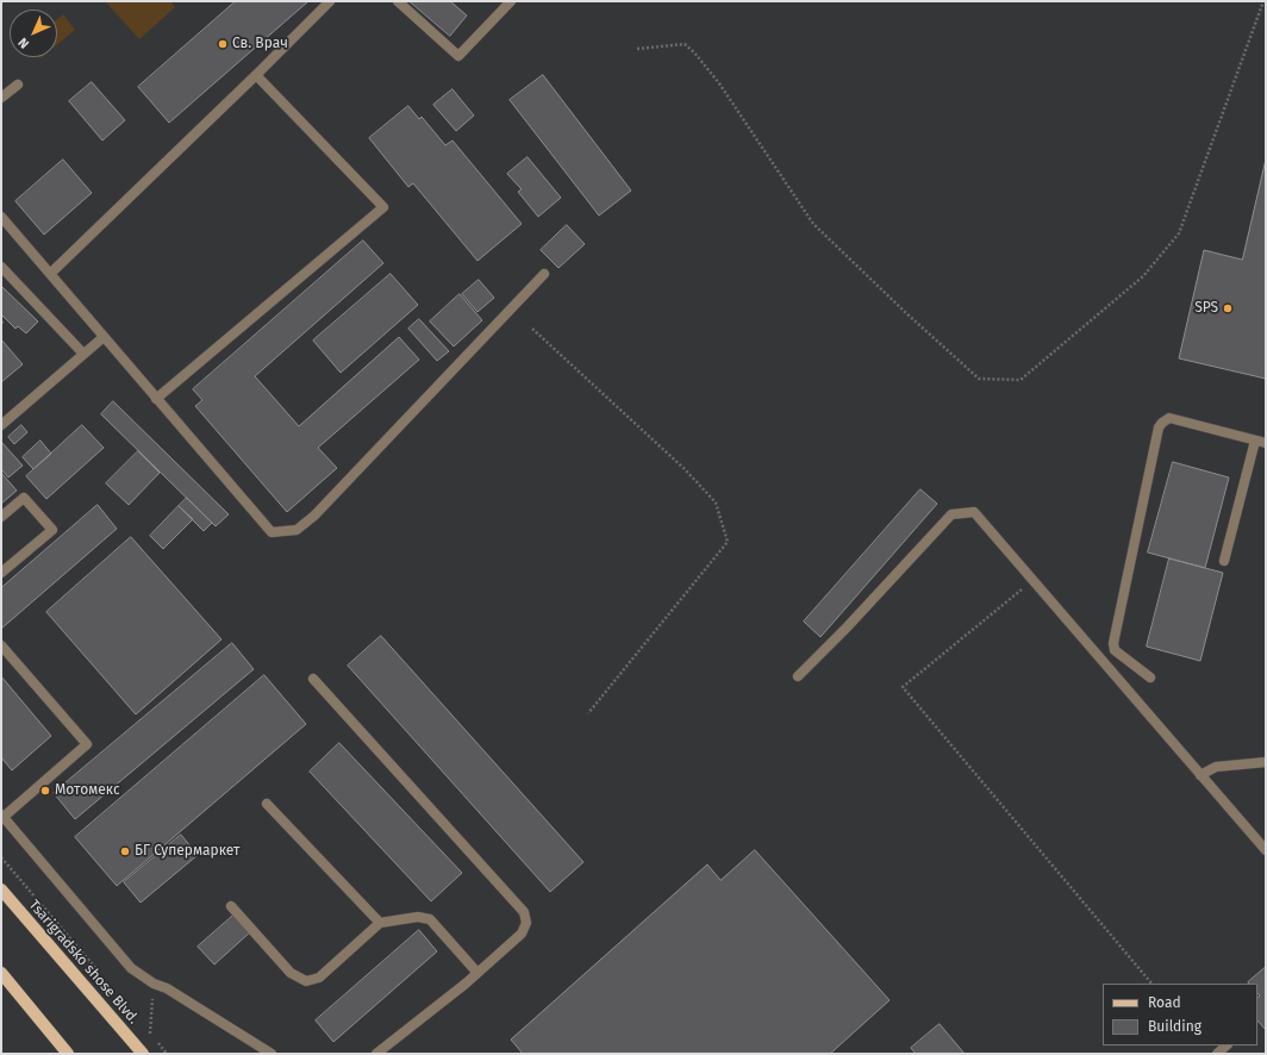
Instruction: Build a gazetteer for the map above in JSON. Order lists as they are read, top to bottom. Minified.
{"streets":{"main road":["Tsarigradsko shose Blvd."]},"places":["Св. Врач","SPS","Мотомекс","БГ Супермаркет"],"legend":["Road","Building"],"north":"bottom left"}
